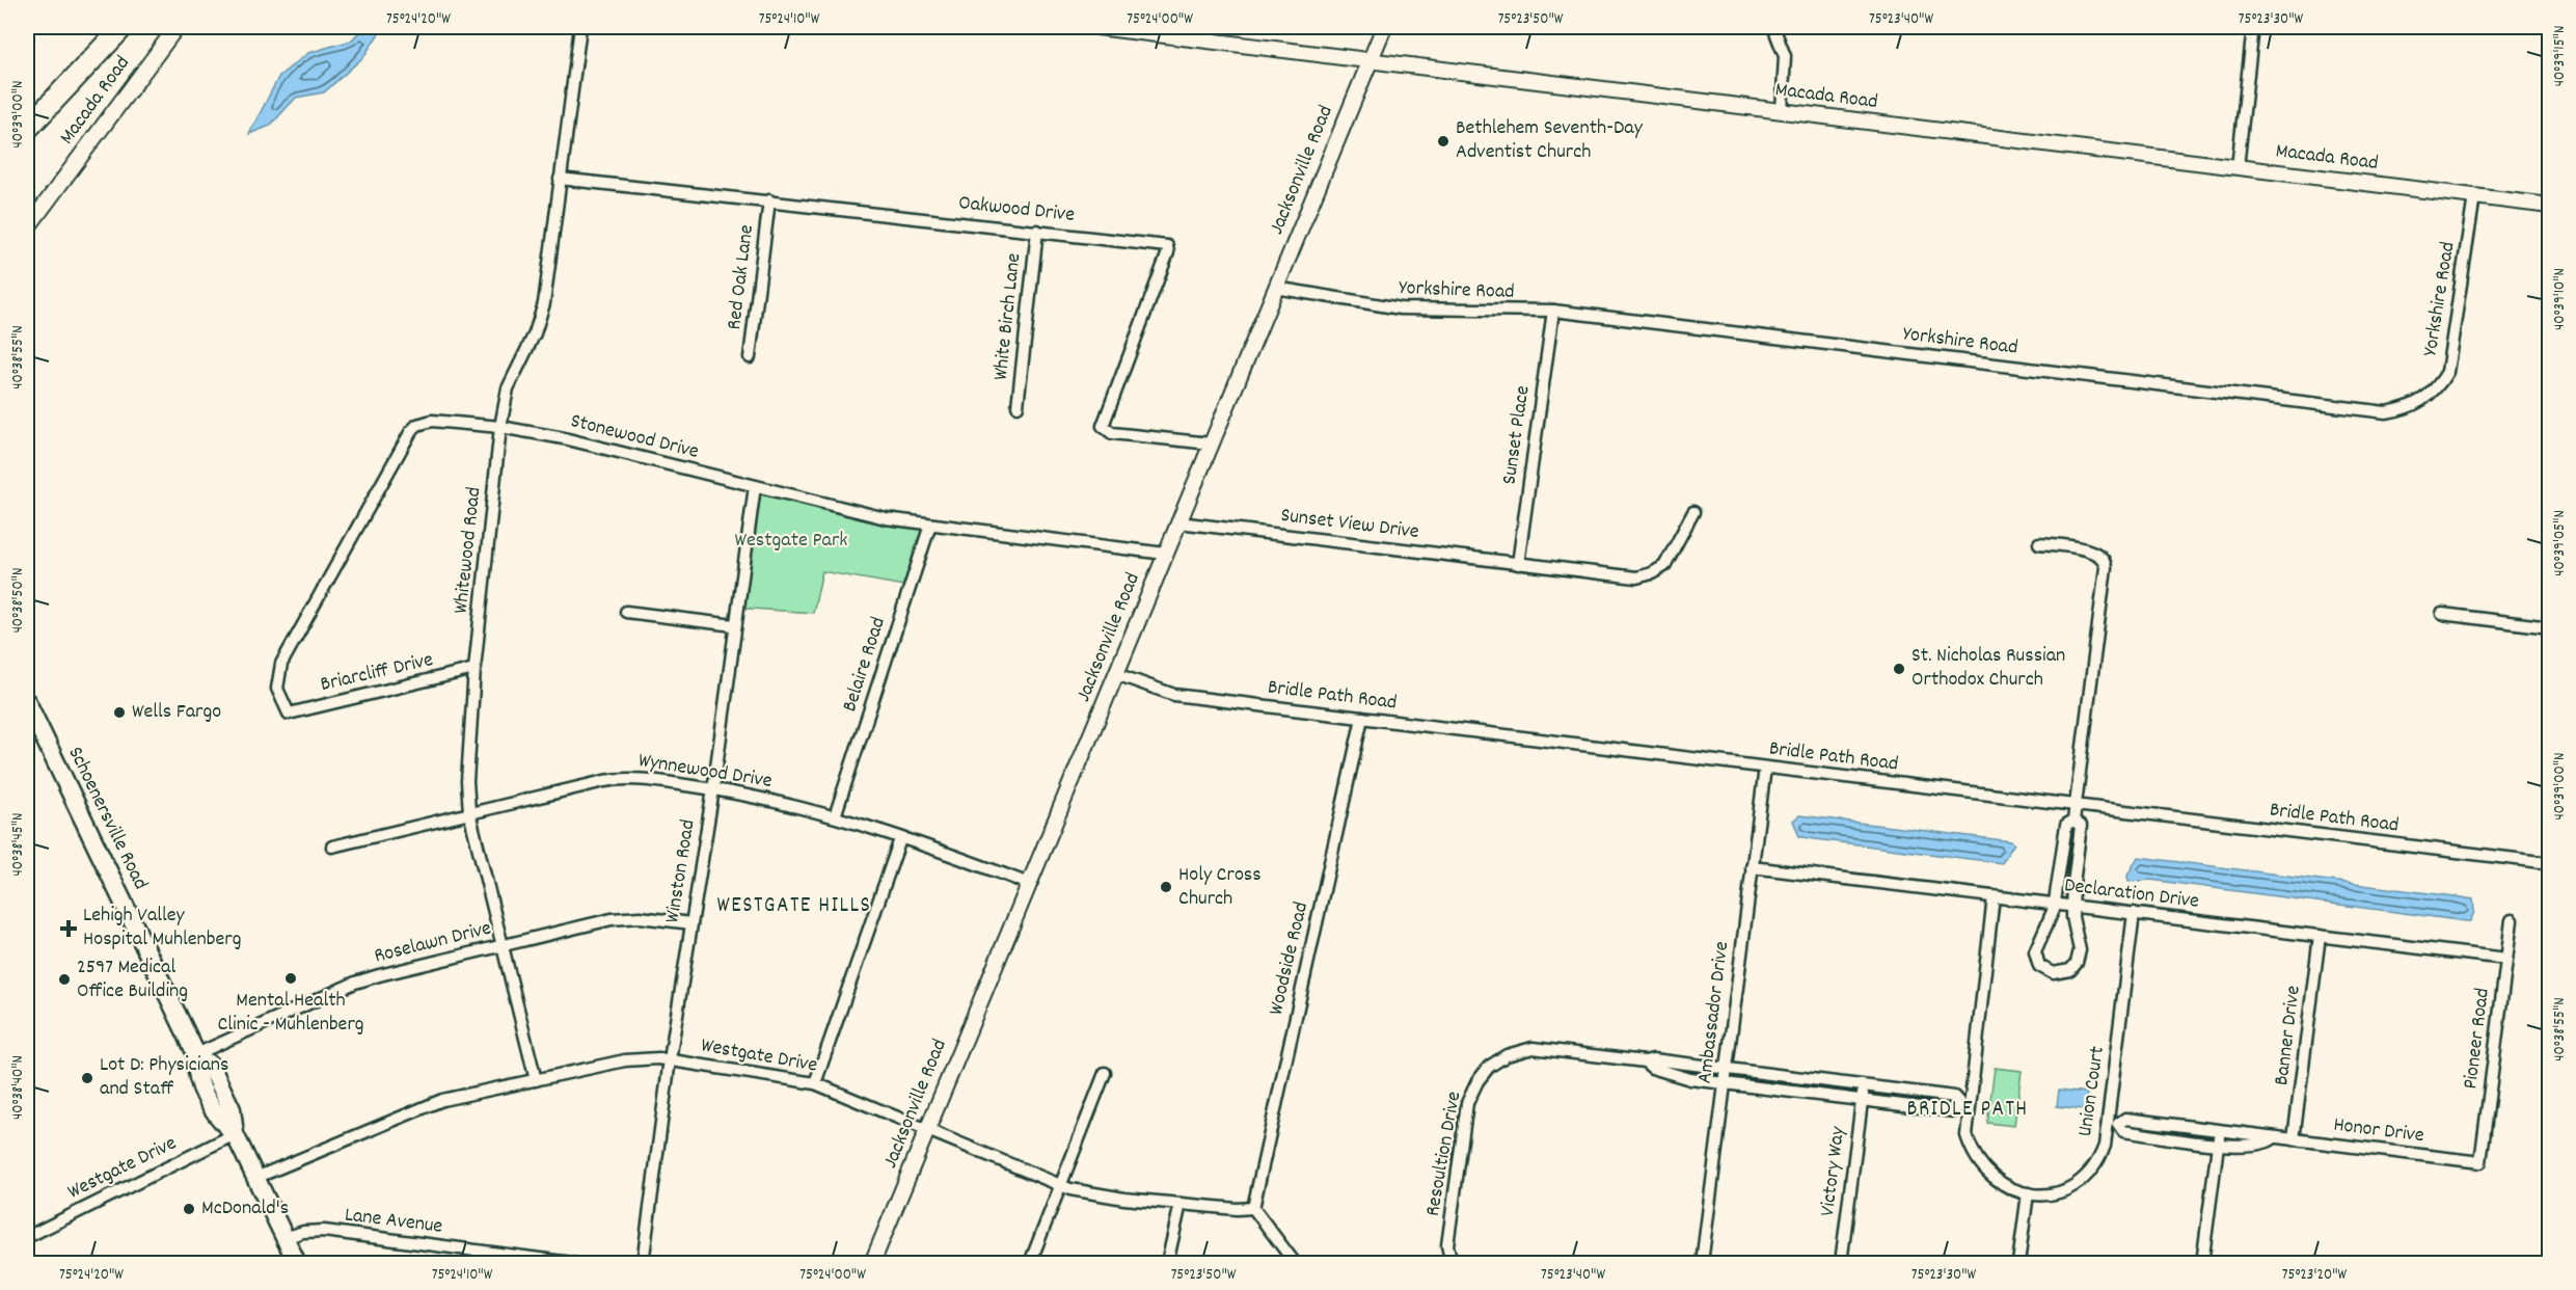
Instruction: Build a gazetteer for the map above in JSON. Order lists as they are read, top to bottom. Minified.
{"streets":{"main road":["Schoenersville Road"],"street":["Macada Road","Jacksonville Road","Oakwood Drive","Red Oak Lane","Yorkshire Road","White Birch Lane","Sunset Place","Stonewood Drive","Sunset View Drive","Whitewood Road","Belaire Road","Briarcliff Drive","Bridle Path Road","Wynnewood Drive","Winston Road","Declaration Drive","Roselawn Drive","Woodside Road","Ambassador Drive","Banner Drive","Pioneer Road","Westgate Drive","Union Court","Honor Drive","Resoultion Drive","Victory Way","Lane Avenue"]},"crossings":[["Macada Road","Jacksonville Road"],["Macada Road","Yorkshire Road"],["Jacksonville Road","Oakwood Drive"],["Jacksonville Road","Yorkshire Road"],["Jacksonville Road","Stonewood Drive"],["Jacksonville Road","Sunset View Drive"],["Jacksonville Road","Bridle Path Road"],["Jacksonville Road","Wynnewood Drive"],["Jacksonville Road","Westgate Drive"],["Oakwood Drive","Red Oak Lane"],["Oakwood Drive","White Birch Lane"],["Oakwood Drive","Whitewood Road"],["Yorkshire Road","Sunset Place"],["Sunset Place","Sunset View Drive"],["Stonewood Drive","Whitewood Road"],["Stonewood Drive","Belaire Road"],["Stonewood Drive","Briarcliff Drive"],["Stonewood Drive","Winston Road"],["Whitewood Road","Briarcliff Drive"],["Whitewood Road","Wynnewood Drive"],["Whitewood Road","Roselawn Drive"],["Whitewood Road","Westgate Drive"],["Belaire Road","Wynnewood Drive"],["Bridle Path Road","Woodside Road"],["Bridle Path Road","Ambassador Drive"],["Wynnewood Drive","Winston Road"],["Schoenersville Road","Roselawn Drive"],["Schoenersville Road","Westgate Drive"],["Schoenersville Road","Lane Avenue"],["Winston Road","Roselawn Drive"],["Winston Road","Westgate Drive"],["Declaration Drive","Ambassador Drive"],["Declaration Drive","Banner Drive"],["Declaration Drive","Pioneer Road"],["Declaration Drive","Union Court"],["Woodside Road","Westgate Drive"],["Ambassador Drive","Resoultion Drive"],["Banner Drive","Honor Drive"],["Pioneer Road","Honor Drive"],["Union Court","Honor Drive"],["Union Court","Resoultion Drive"],["Resoultion Drive","Victory Way"]],"districts":["WESTGATE HILLS","BRIDLE PATH"],"parks":["Westgate Park"],"places":{"other":["Bethlehem Seventh-Day Adventist Church","St. Nicholas Russian Orthodox Church","Wells Fargo","Holy Cross Church","Mental Health Clinic - Muhlenberg","2597 Medical Office Building","Lot D: Physicians and Staff","McDonald's"],"health":["Lehigh Valley Hospital Muhlenberg"]},"coordinates":["75°24'20\"W","75°24'10\"W","75°24'00\"W","75°23'50\"W","75°23'40\"W","75°23'30\"W","40°39'15\"N","40°39'00\"N","40°39'10\"N","40°38'55\"N","40°39'05\"N","40°38'50\"N","40°38'45\"N","40°38'40\"N","75°23'20\"W"]}
